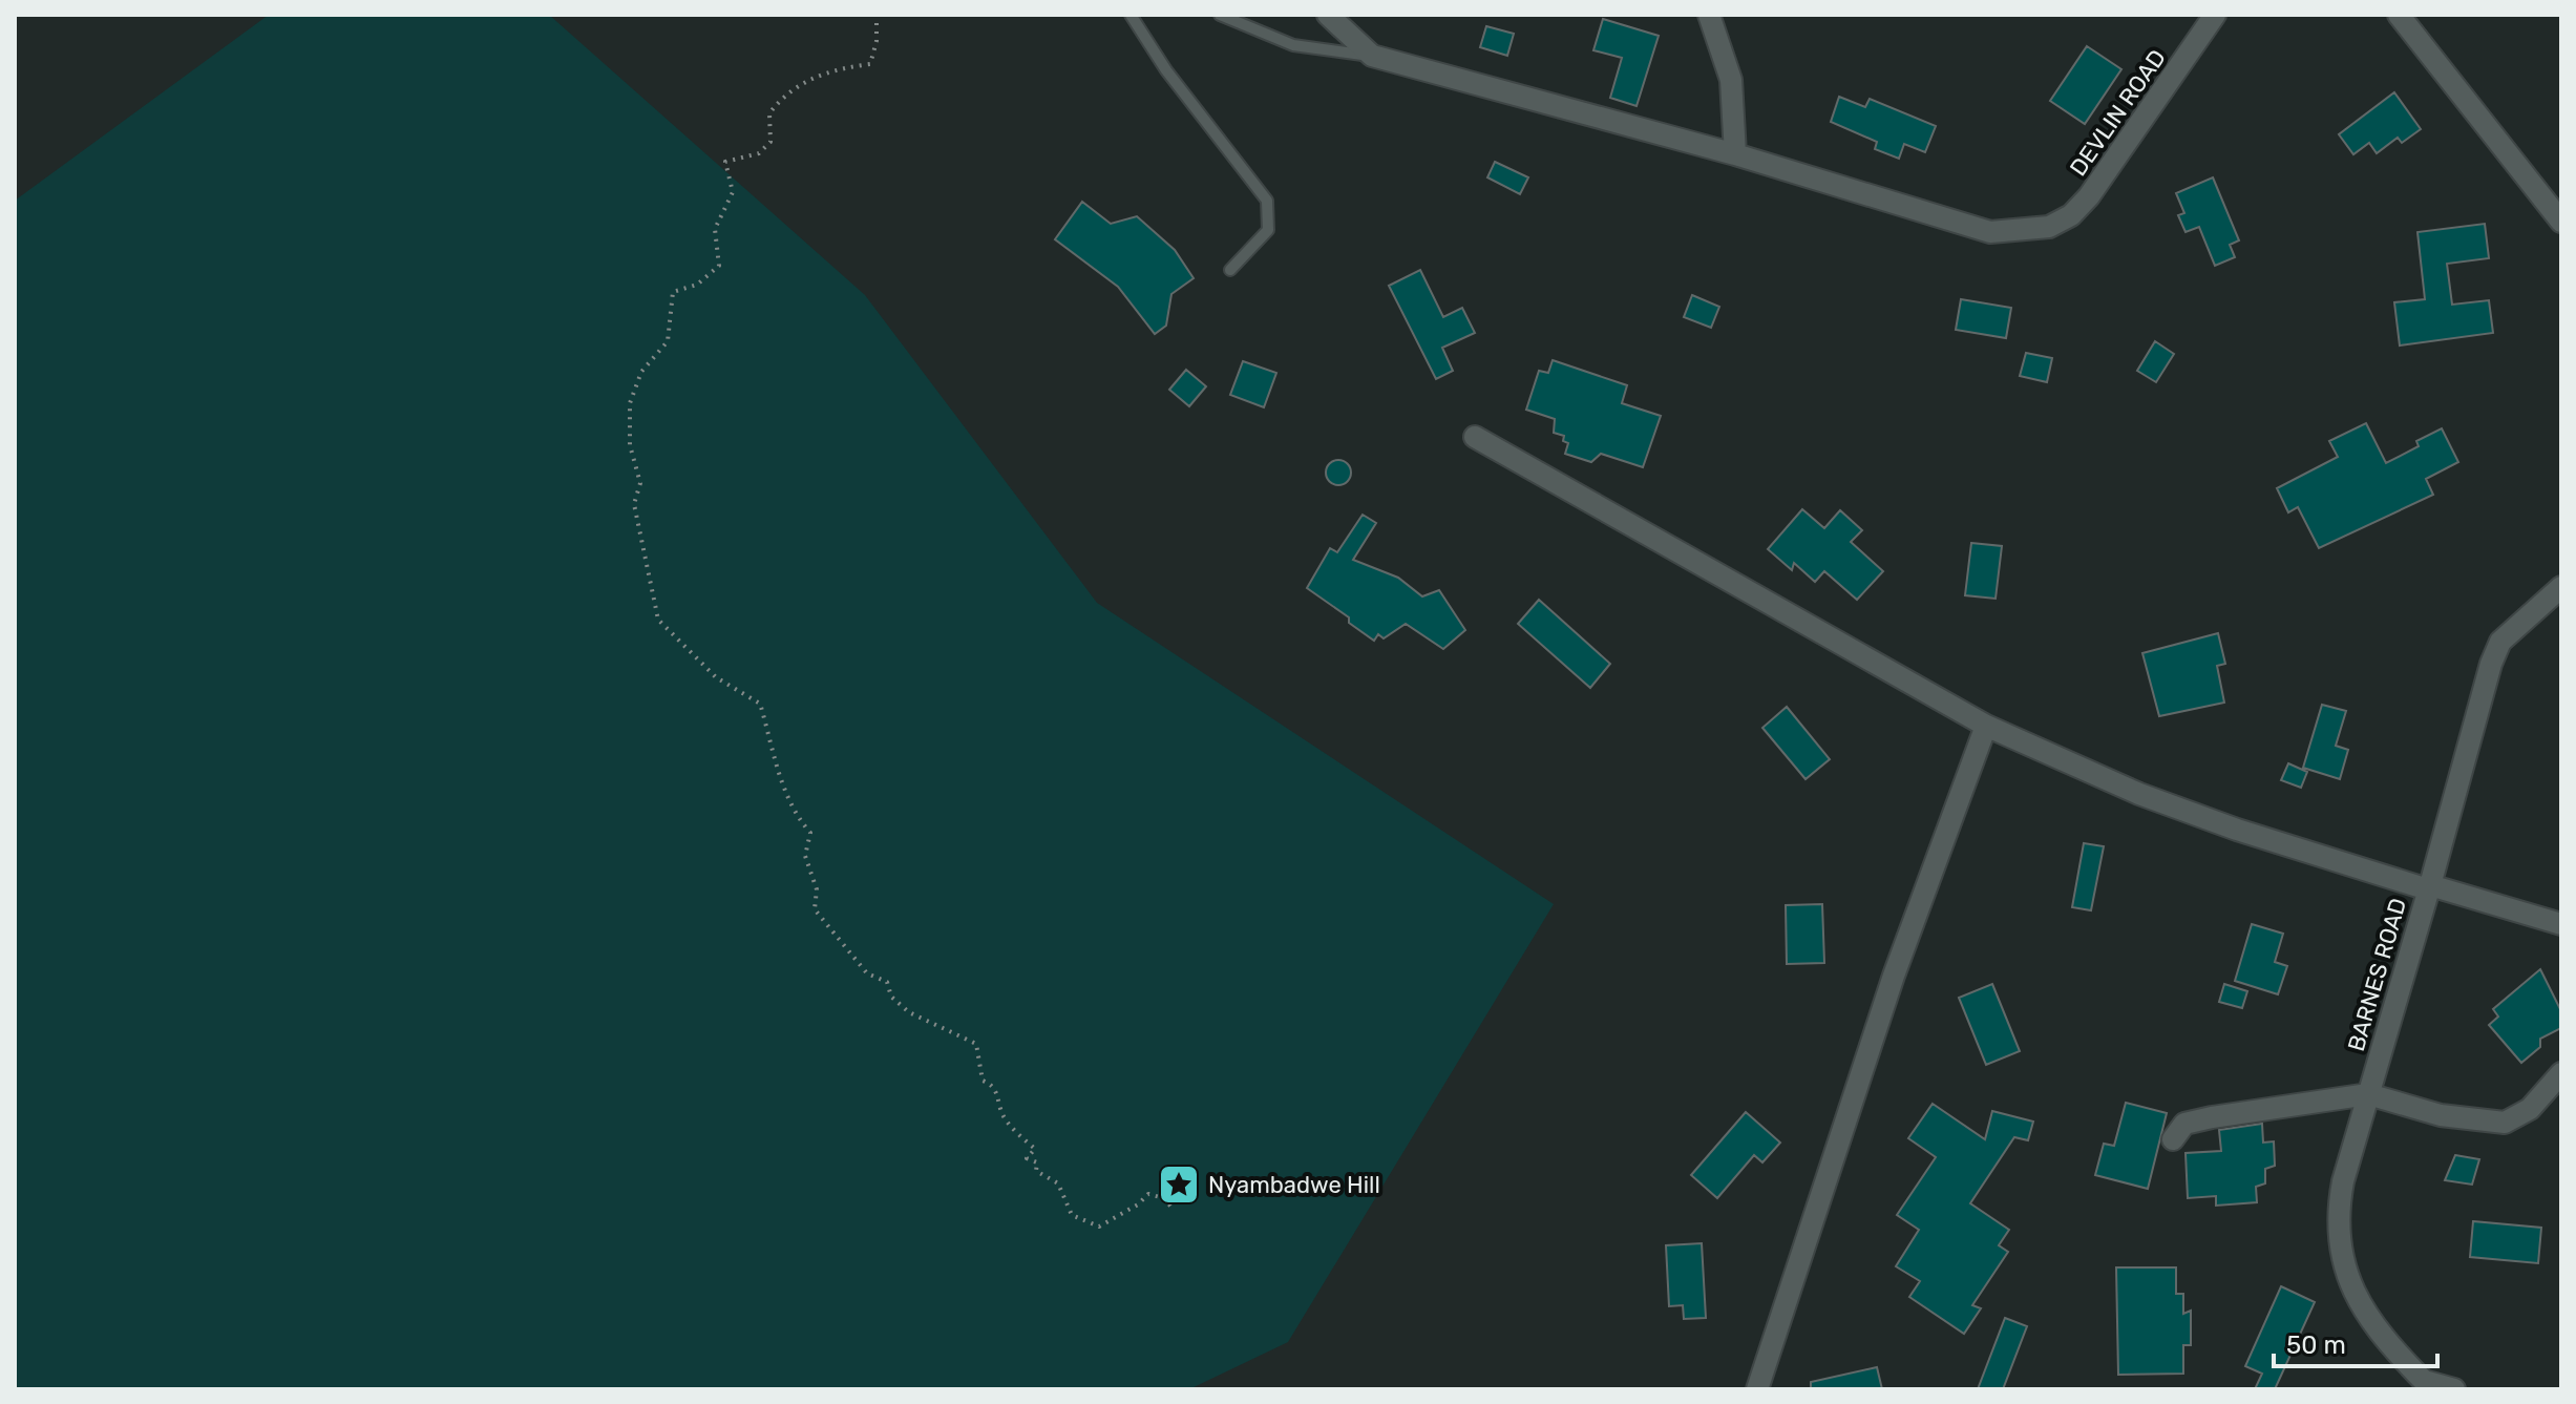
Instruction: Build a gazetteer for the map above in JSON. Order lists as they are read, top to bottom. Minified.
{"streets":{"street":["DEVLIN ROAD","BARNES ROAD"]},"places":{"place":["Nyambadwe Hill"]},"scale_bar":"50 m"}
